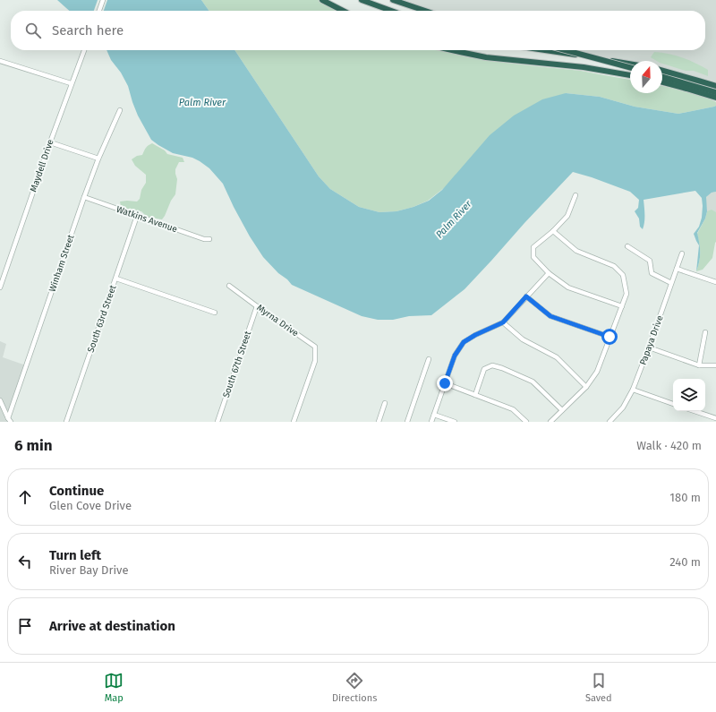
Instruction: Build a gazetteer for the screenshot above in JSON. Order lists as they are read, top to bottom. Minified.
{"streets":{"street":["Maydell Drive","Watkins Avenue","Winham Street","South 63rd Street","Myrna Drive","Papaya Drive","South 67th Street"]},"crossings":[["Watkins Avenue","Winham Street"],["Watkins Avenue","South 63rd Street"],["Myrna Drive","South 67th Street"]],"water":["Palm River"],"north":"top","page":{"search":"Search here","heading":["6 min","Walk · 420 m"],"list":[["Continue","Glen Cove Drive","180 m"],["Turn left","River Bay Drive","240 m"],"Arrive at destination"],"nav":["Map","Directions","Saved"]}}
